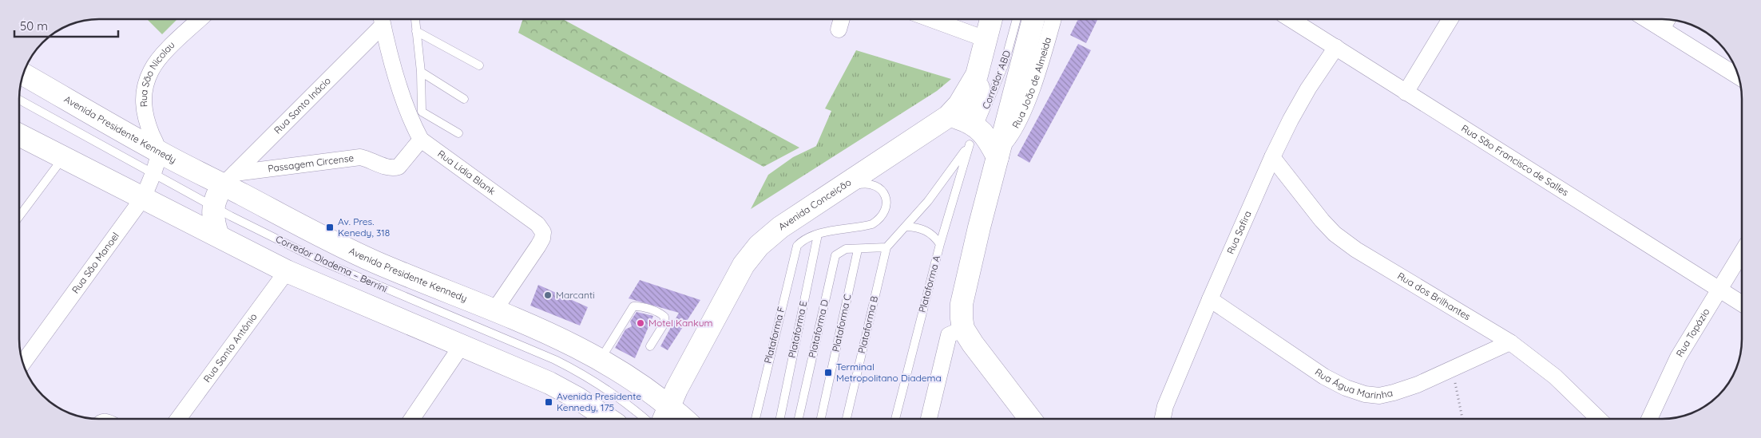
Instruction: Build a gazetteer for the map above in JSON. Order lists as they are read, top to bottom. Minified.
{"streets":{"main road":["Avenida Presidente Kennedy","Avenida Conceição"],"street":["Rua São Nicolau","Rua João de Almeida","Rua Santo Inácio","Rua São Francisco de Salles","Passagem Circense","Rua Lidia Blank","Rua Safira","Rua São Manoel","Rua dos Brilhantes","Rua Topázio","Rua Santo Antônio","Rua Água Marinha"],"lane":["Corredor ABD","Corredor Diadema – Berrini","Plataforma A","Plataforma C","Plataforma B","Plataforma D","Plataforma E","Plataforma F"]},"crossings":[["Rua São Nicolau","Avenida Presidente Kennedy"],["Rua São Nicolau","Rua São Manoel"],["Corredor ABD","Plataforma A"],["Rua Santo Inácio","Avenida Presidente Kennedy"],["Rua Santo Inácio","Passagem Circense"],["Rua Santo Inácio","Rua Lidia Blank"],["Avenida Presidente Kennedy","Passagem Circense"],["Avenida Presidente Kennedy","Rua Lidia Blank"],["Avenida Presidente Kennedy","Avenida Conceição"],["Avenida Presidente Kennedy","Rua São Manoel"],["Rua São Francisco de Salles","Rua Safira"],["Rua São Francisco de Salles","Rua Topázio"],["Passagem Circense","Rua Lidia Blank"],["Rua Safira","Rua dos Brilhantes"],["Rua Safira","Rua Água Marinha"],["Rua São Manoel","Corredor Diadema – Berrini"],["Rua dos Brilhantes","Rua Água Marinha"],["Plataforma C","Plataforma D"],["Plataforma E","Plataforma F"]],"places":{"transit":["Av. Pres. Kenedy, 318","Terminal Metropolitano Diadema","Avenida Presidente Kennedy, 175"],"other":["Marcanti","Motel Kankum"]},"scale_bar":"50 m"}
